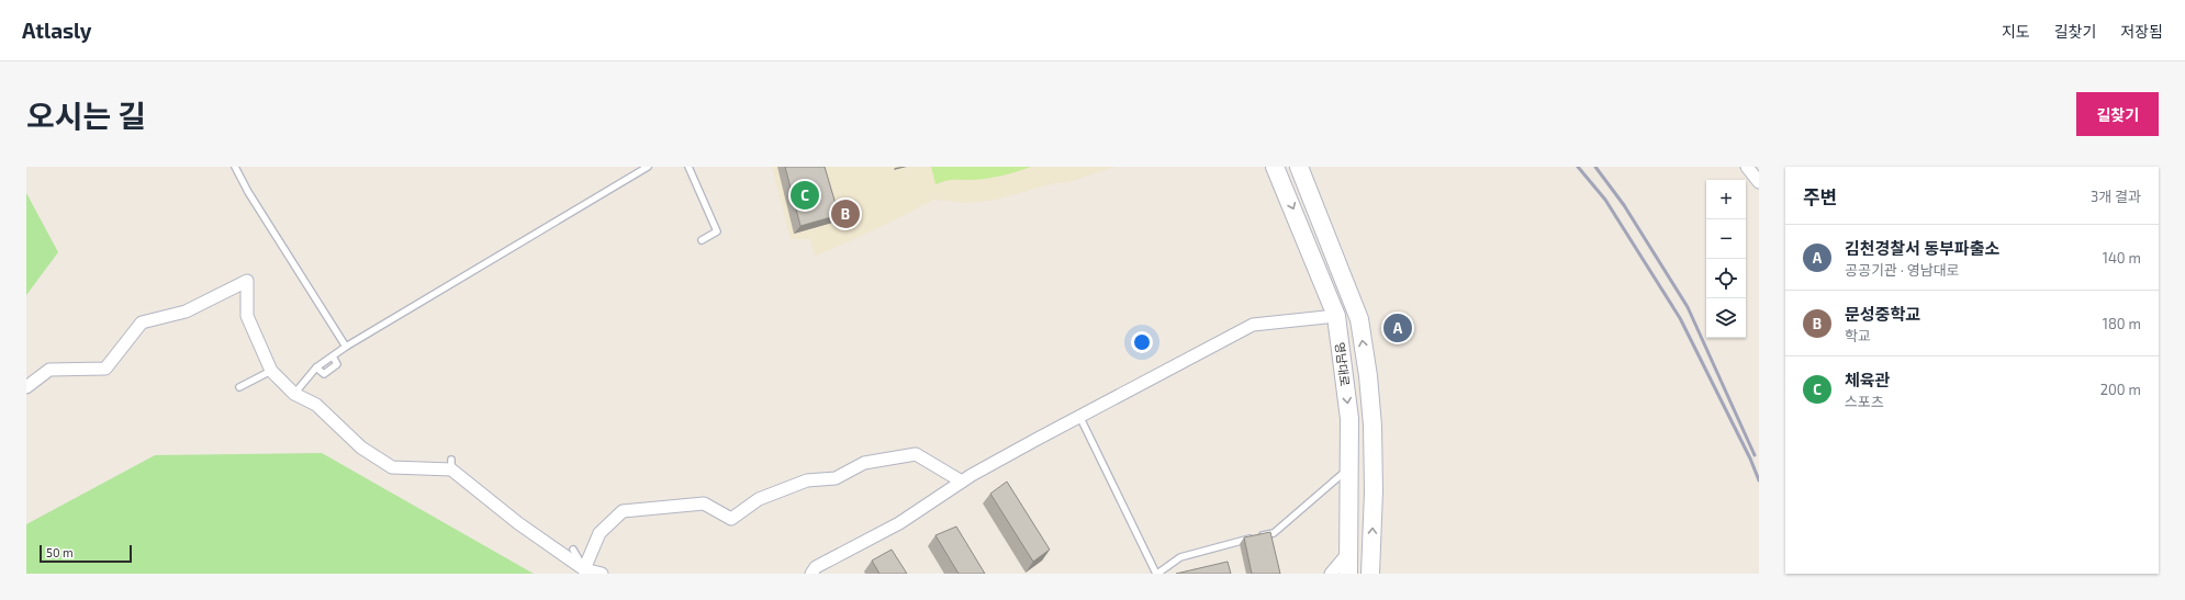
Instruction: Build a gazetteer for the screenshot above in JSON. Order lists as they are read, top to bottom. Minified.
{"streets":{"main road":["영남대로"]},"scale_bar":"50 m","page":{"header":"Atlasly","nav":["지도","길찾기","저장됨"],"title":"오시는 길","buttons":"길찾기","heading":["주변","3개 결과"],"pins":["C","B","A"],"map_buttons":["+","−"],"list":[{"mark":"A","name":"김천경찰서 동부파출소","note":"공공기관 · 영남대로","value":"140 m"},{"mark":"B","name":"문성중학교","note":"학교","value":"180 m"},{"mark":"C","name":"체육관","note":"스포츠","value":"200 m"}],"scale":"50 m"}}
